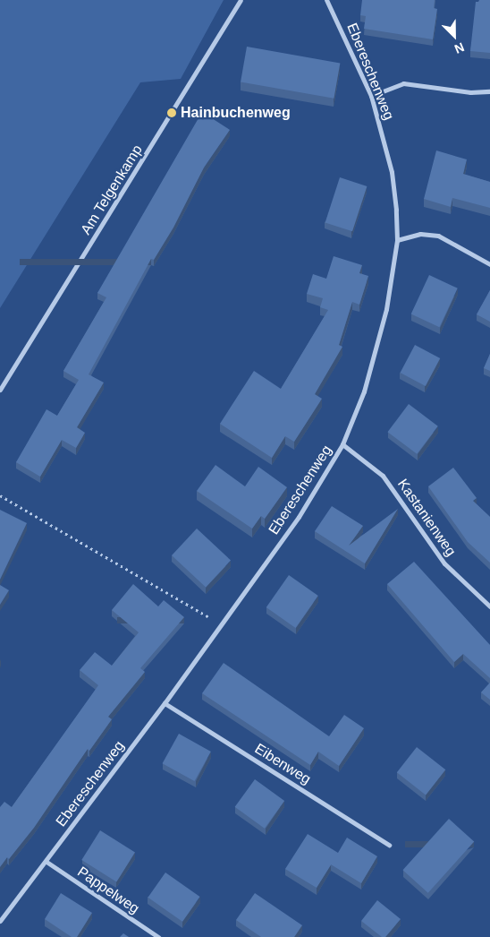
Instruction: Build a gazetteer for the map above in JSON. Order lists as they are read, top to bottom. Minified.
{"streets":{"street":["Ebereschenweg","Am Telgenkamp","Kastanienweg","Eibenweg","Pappelweg"]},"crossings":[["Ebereschenweg","Kastanienweg"],["Ebereschenweg","Eibenweg"],["Ebereschenweg","Pappelweg"]],"places":["Hainbuchenweg"],"north":"bottom right"}
